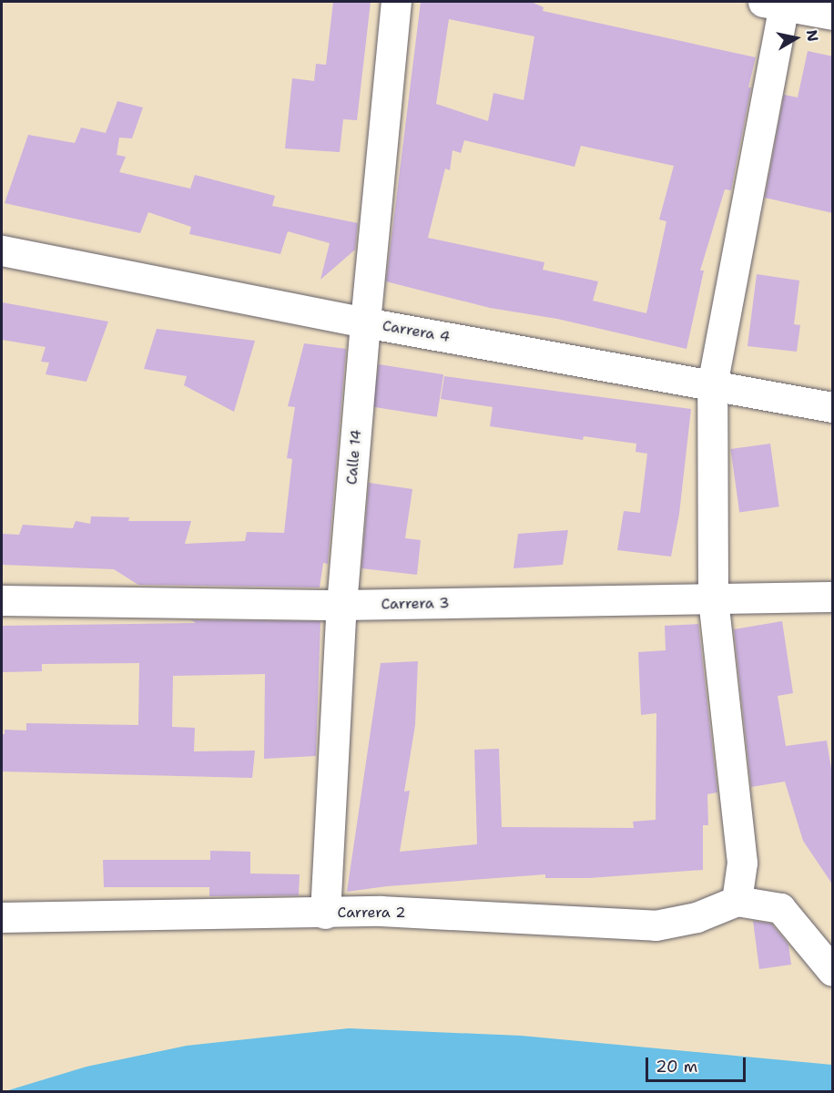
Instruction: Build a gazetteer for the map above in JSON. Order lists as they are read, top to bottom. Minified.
{"streets":{"street":["Carrera 4","Calle 14","Carrera 3","Carrera 2"]},"crossings":[["Carrera 4","Calle 14"],["Calle 14","Carrera 3"],["Calle 14","Carrera 2"]],"scale_bar":"20 m","north":"right"}
